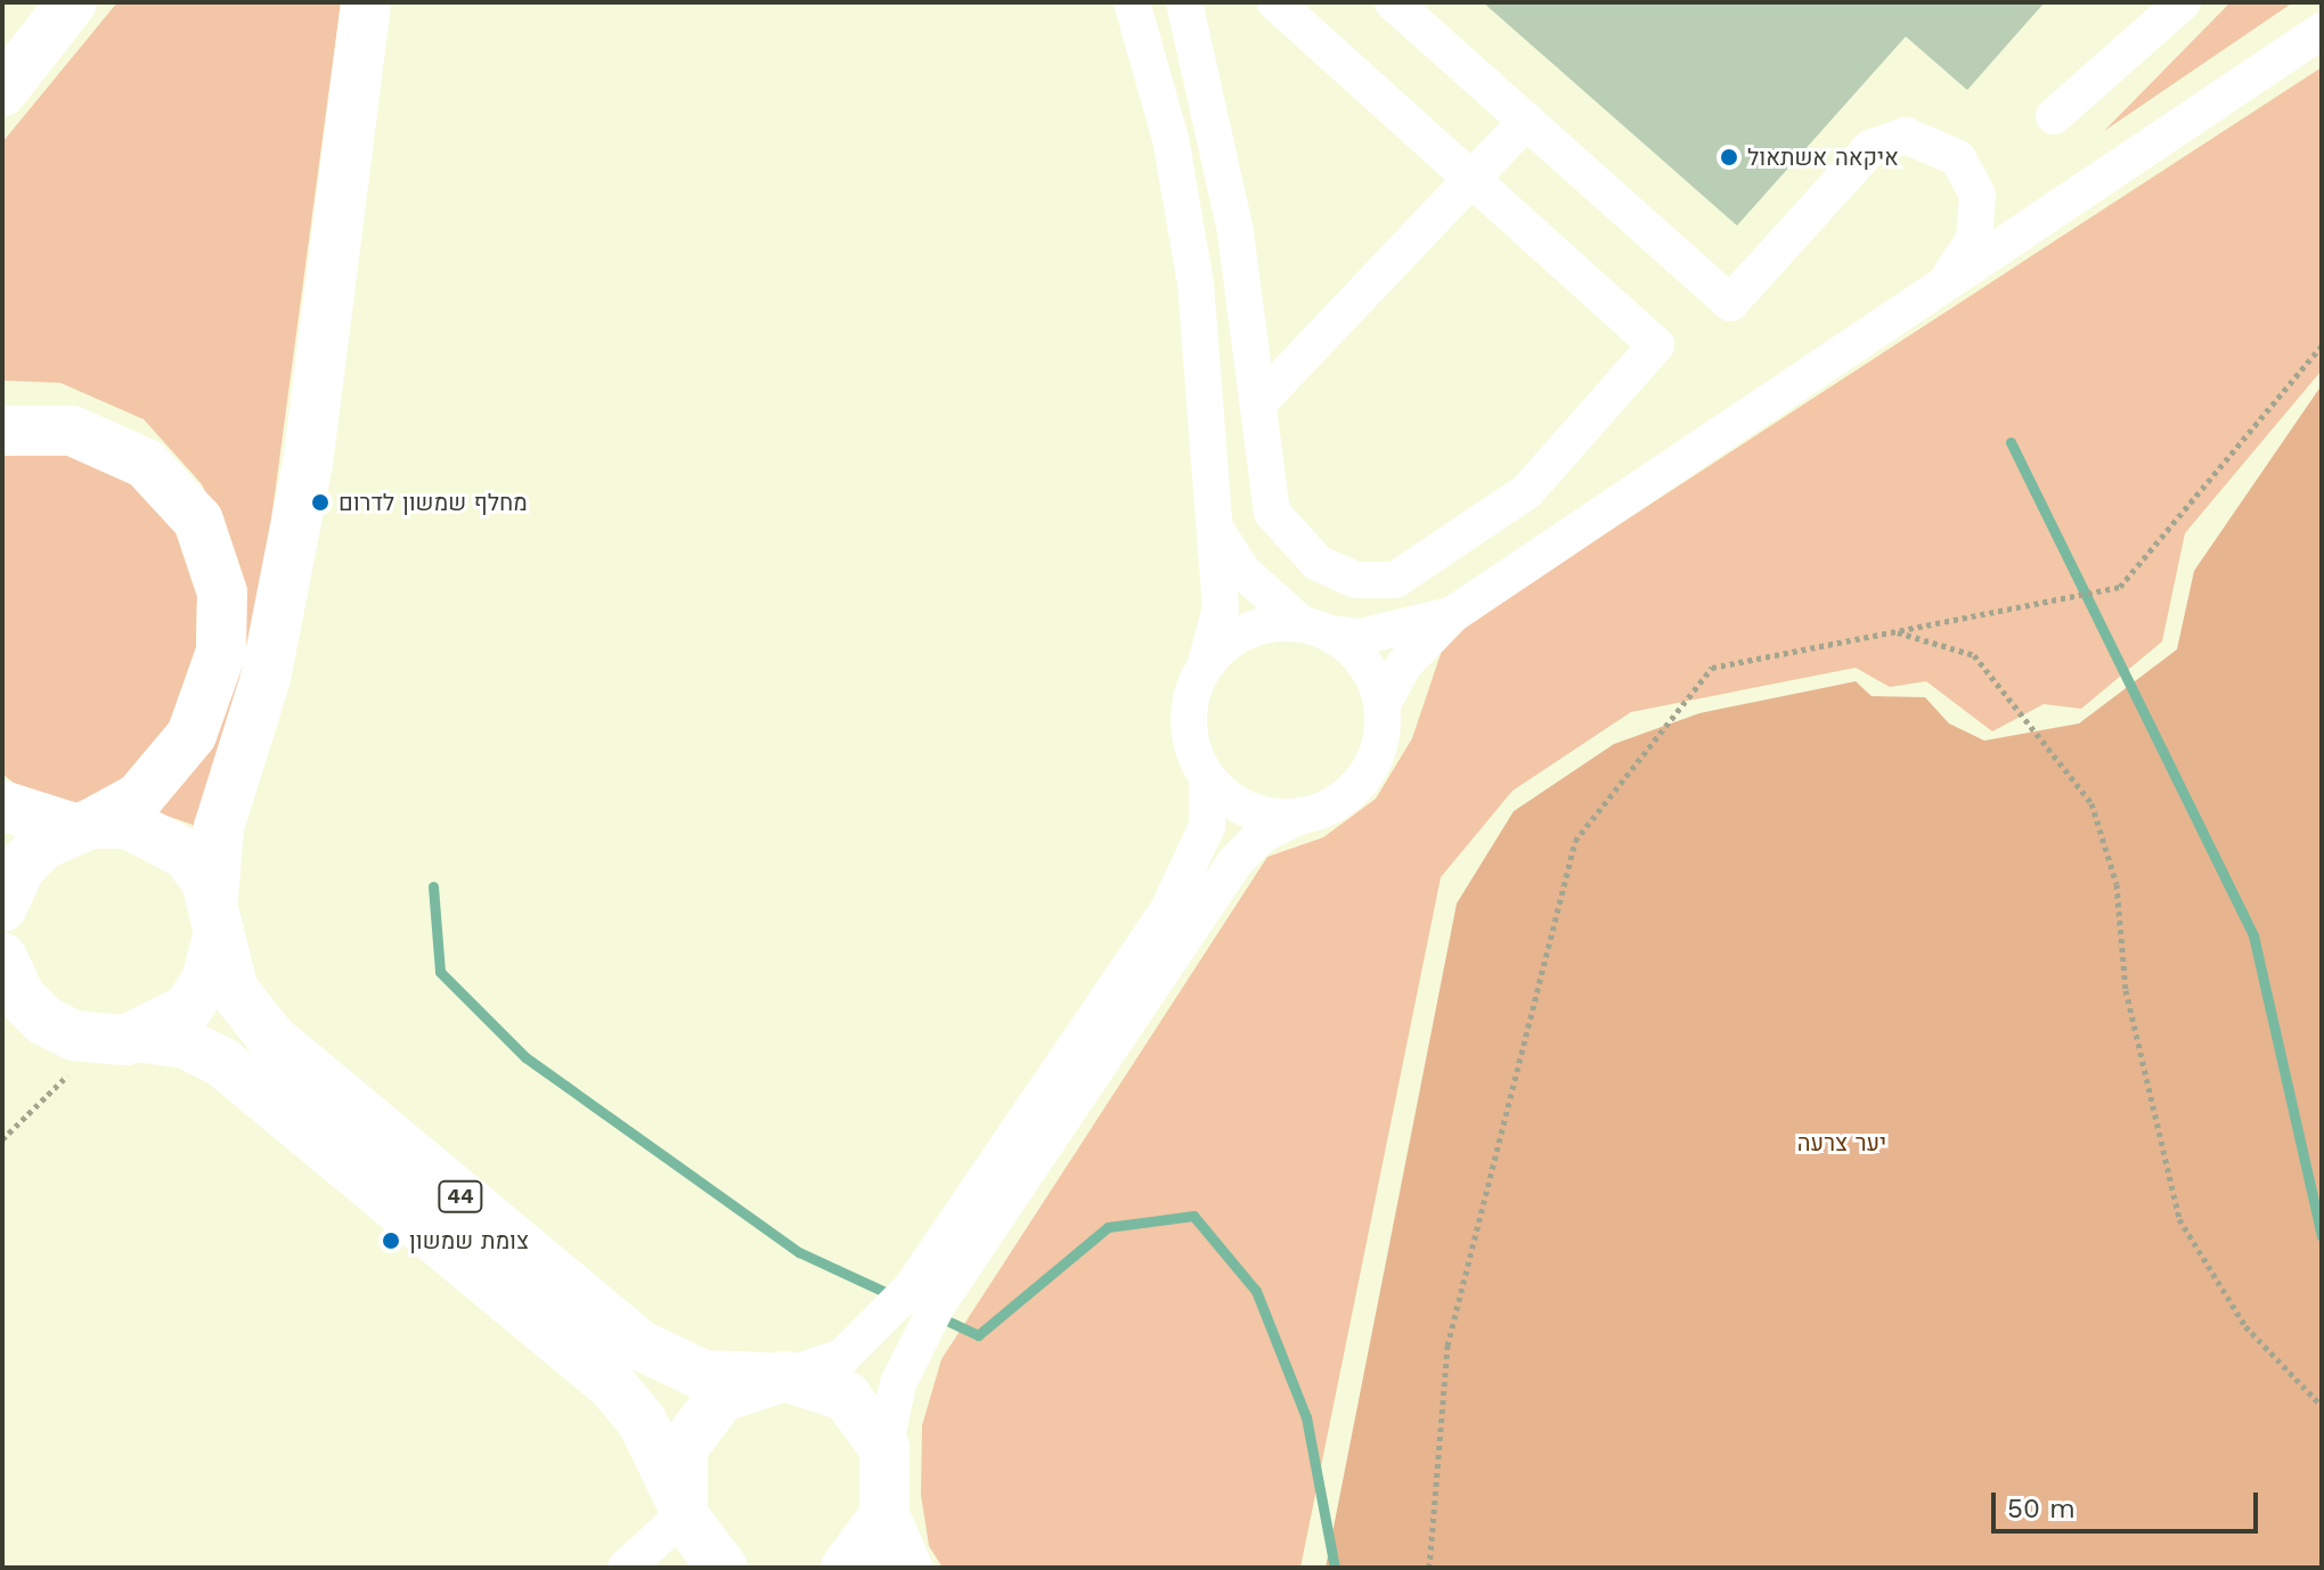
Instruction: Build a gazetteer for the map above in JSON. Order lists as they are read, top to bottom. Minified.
{"streets":{"highway":["44"]},"parks":["יער צרעה"],"places":["איקאה אשתאול","מחלף שמשון לדרום","צומת שמשון"],"scale_bar":"50 m"}
